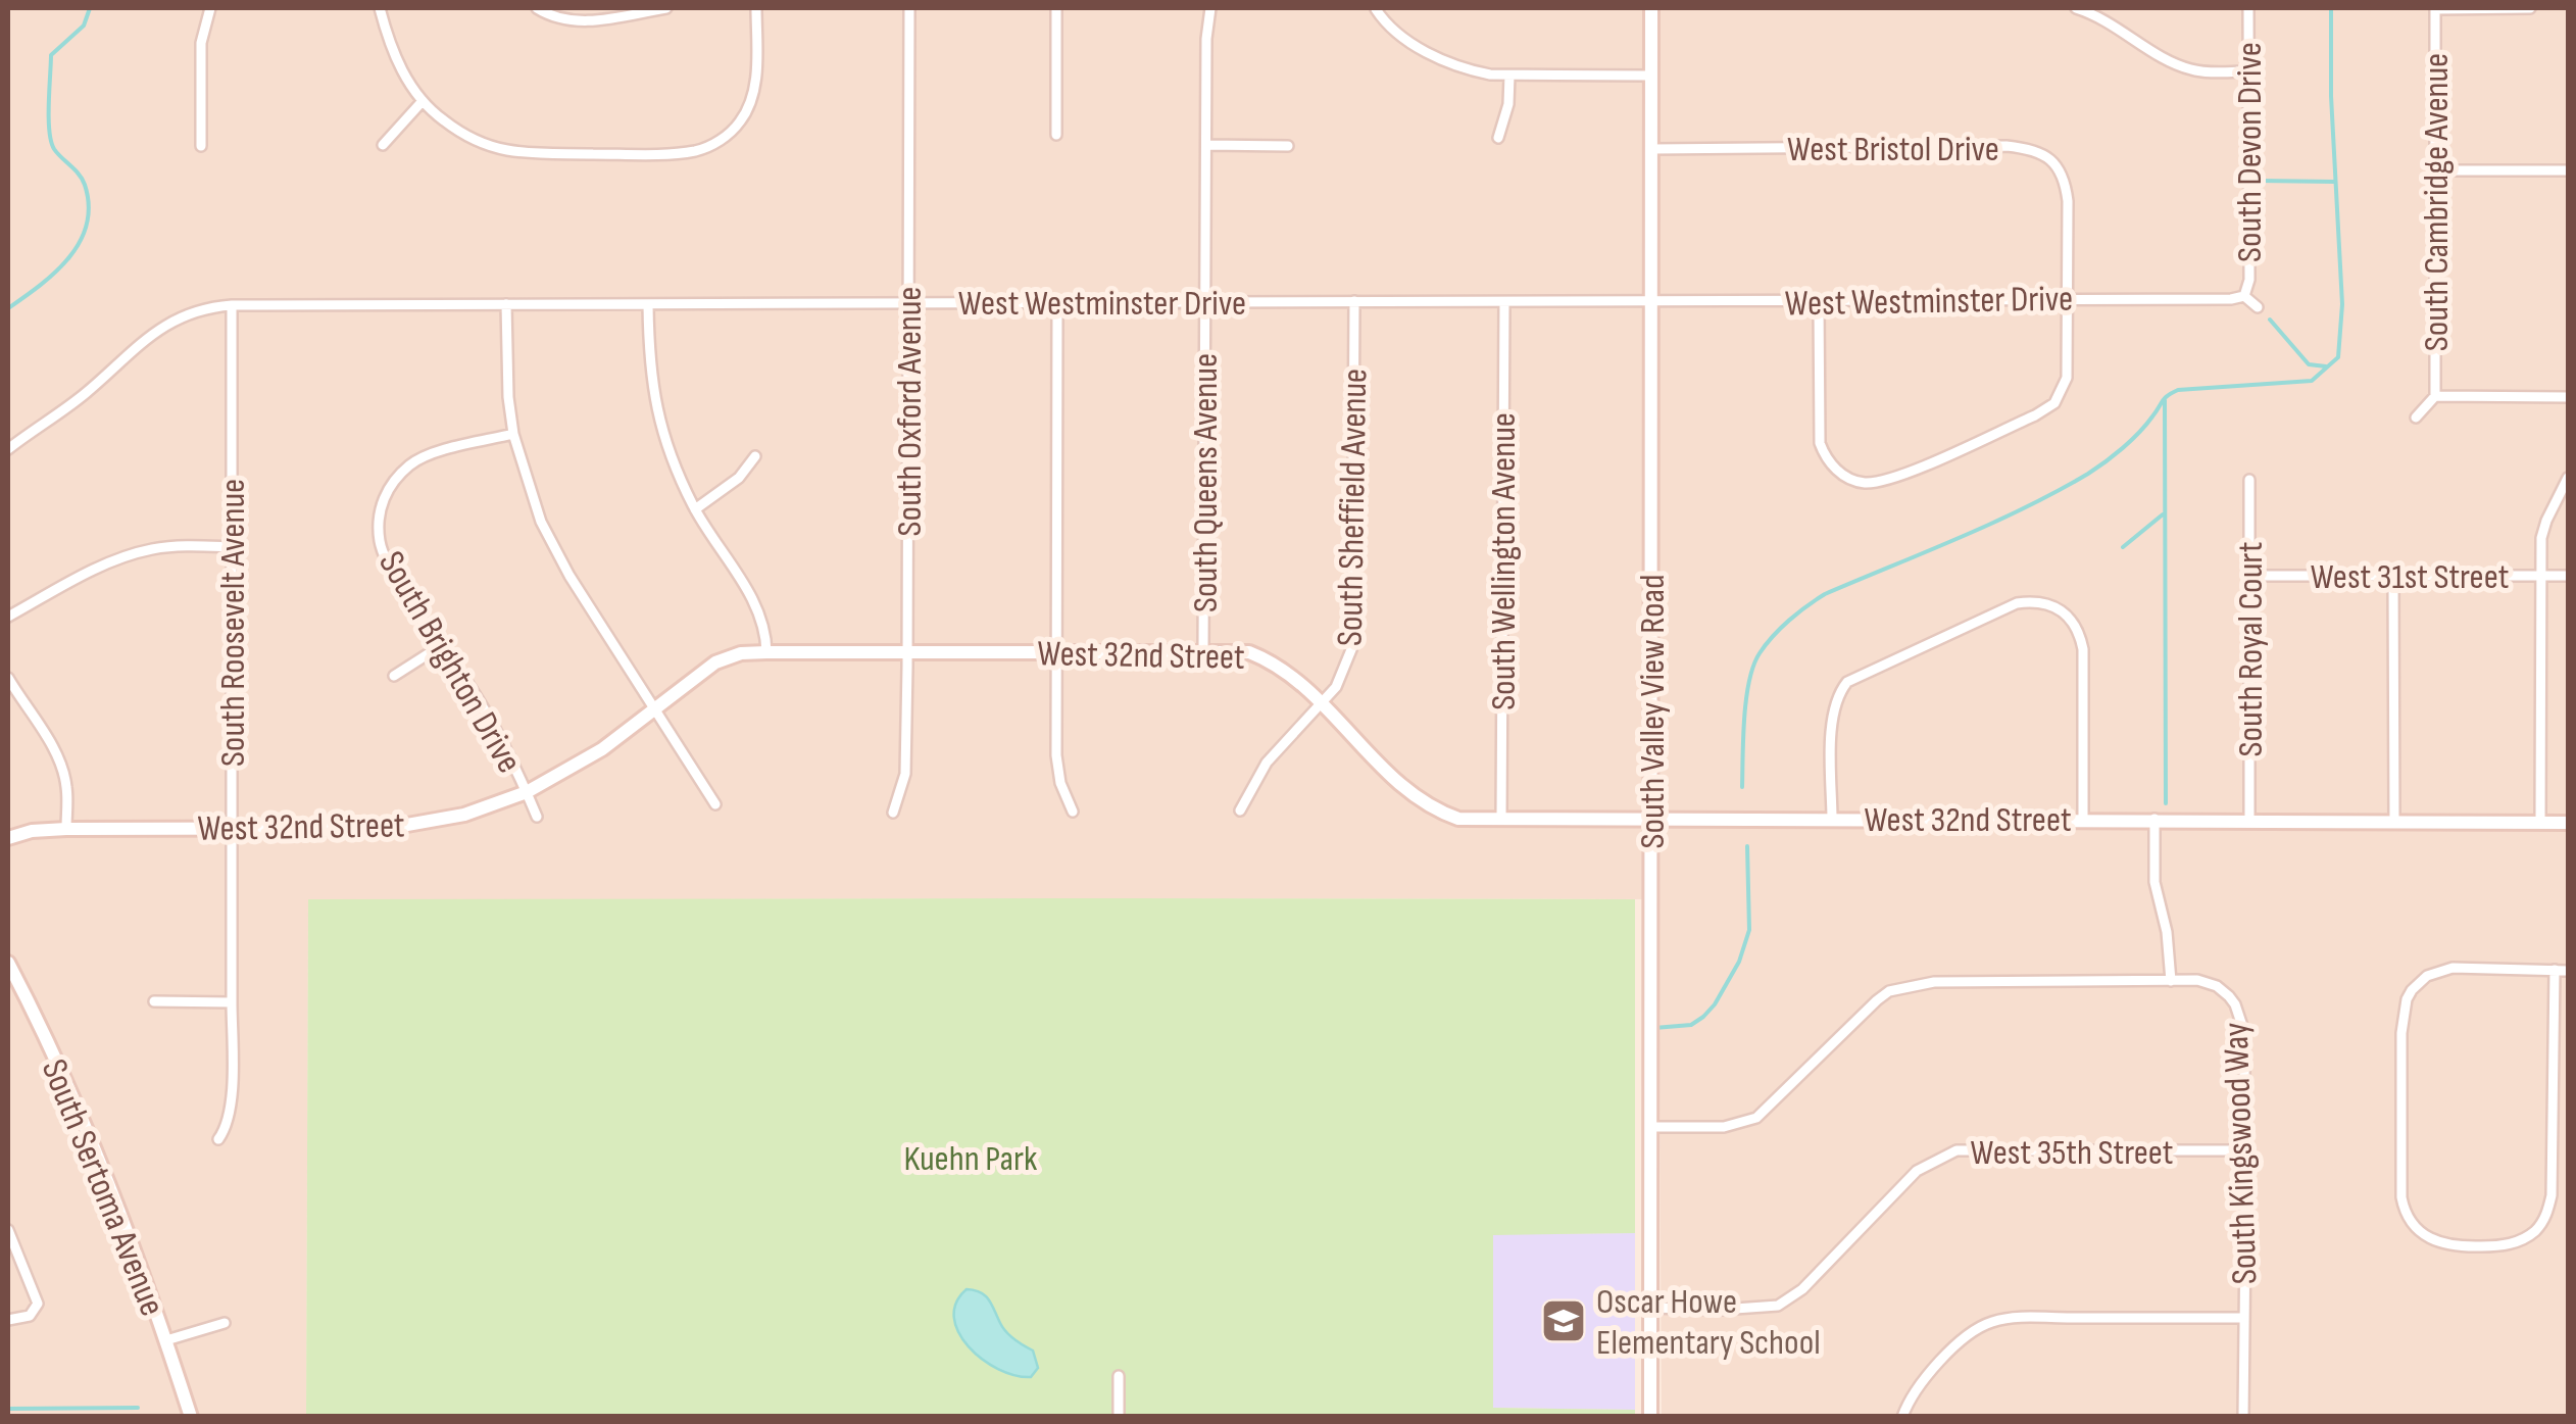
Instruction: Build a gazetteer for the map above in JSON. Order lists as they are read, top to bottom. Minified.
{"streets":{"street":["West Bristol Drive","South Devon Drive","South Cambridge Avenue","West Westminster Drive","South Oxford Avenue","South Queens Avenue","South Sheffield Avenue","South Wellington Avenue","West 31st Street","South Roosevelt Avenue","South Royal Court","West 32nd Street","South Brighton Drive","South Valley View Road","West 35th Street","South Kingswood Way","South Sertoma Avenue"]},"crossings":[["West Bristol Drive","West Westminster Drive"],["West Bristol Drive","South Valley View Road"],["South Devon Drive","West Westminster Drive"],["West Westminster Drive","South Oxford Avenue"],["West Westminster Drive","South Queens Avenue"],["West Westminster Drive","South Sheffield Avenue"],["West Westminster Drive","South Wellington Avenue"],["West Westminster Drive","South Roosevelt Avenue"],["West Westminster Drive","South Valley View Road"],["South Oxford Avenue","West 32nd Street"],["South Queens Avenue","West 32nd Street"],["South Sheffield Avenue","West 32nd Street"],["South Wellington Avenue","West 32nd Street"],["West 31st Street","South Royal Court"],["South Roosevelt Avenue","West 32nd Street"],["South Royal Court","West 32nd Street"],["West 32nd Street","South Brighton Drive"],["West 32nd Street","South Valley View Road"],["South Valley View Road","West 35th Street"],["South Valley View Road","South Kingswood Way"],["West 35th Street","South Kingswood Way"]],"parks":["Kuehn Park"],"places":{"school or university":["Oscar Howe Elementary School"]}}
